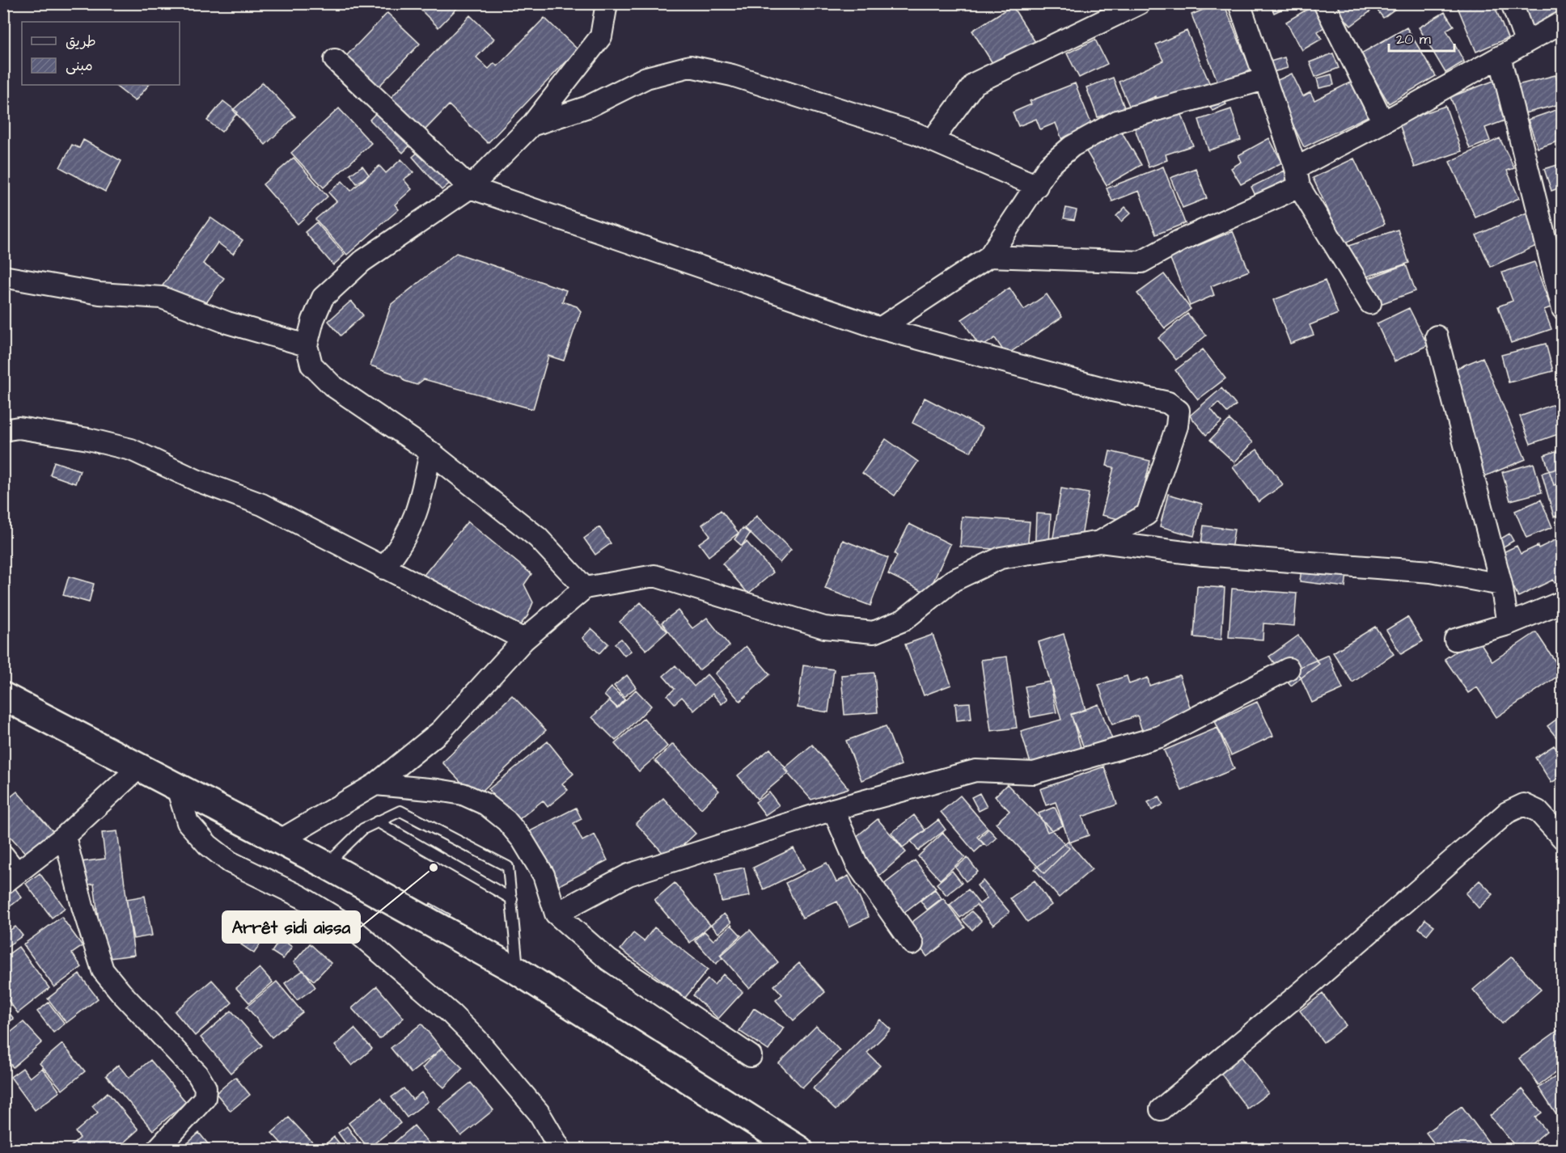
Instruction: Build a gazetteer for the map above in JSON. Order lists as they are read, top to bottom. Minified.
{"places":["Arrêt sidi aissa"],"legend":["طريق","مبنى"],"scale_bar":"20 m"}
